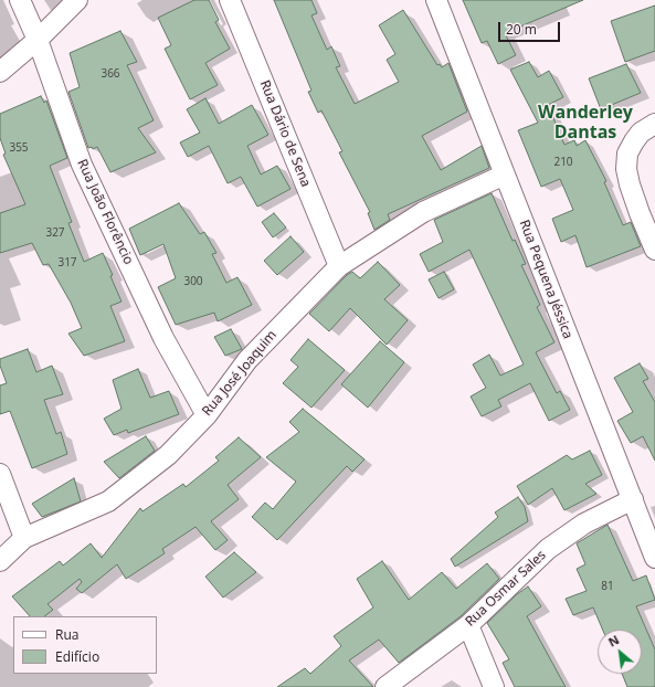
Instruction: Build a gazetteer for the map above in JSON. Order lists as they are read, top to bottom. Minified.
{"streets":{"street":["Rua Dário de Sena","Rua João Florêncio","Rua Pequena Jéssica","Rua José Joaquim","Rua Osmar Sales"]},"crossings":[["Rua Dário de Sena","Rua José Joaquim"],["Rua João Florêncio","Rua José Joaquim"],["Rua Pequena Jéssica","Rua José Joaquim"],["Rua Pequena Jéssica","Rua Osmar Sales"]],"districts":["Wanderley Dantas"],"house_numbers":["366","355","210","327","317","300","81"],"legend":["Rua","Edifício"],"scale_bar":"20 m","north":"top left"}
